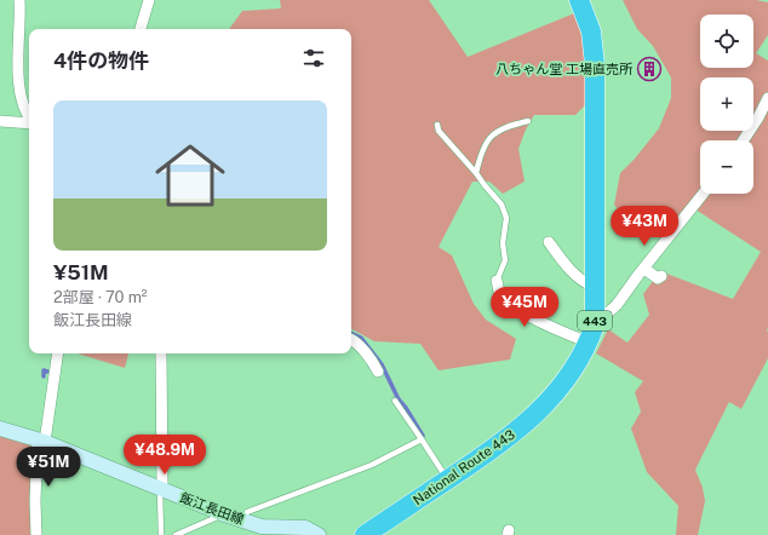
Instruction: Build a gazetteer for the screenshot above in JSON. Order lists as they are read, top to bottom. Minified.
{"streets":{"highway":["443","National Route 443"],"main road":["飯江長田線"]},"places":{"building":["八ちゃん堂 工場直売所"]},"page":{"map_buttons":["+","−"],"heading":"4件の物件","list":[{"name":"¥51M","note":"2部屋 · 70 m² · 飯江長田線"}],"price":["¥43M","¥45M","¥48.9M","¥51M"]}}
